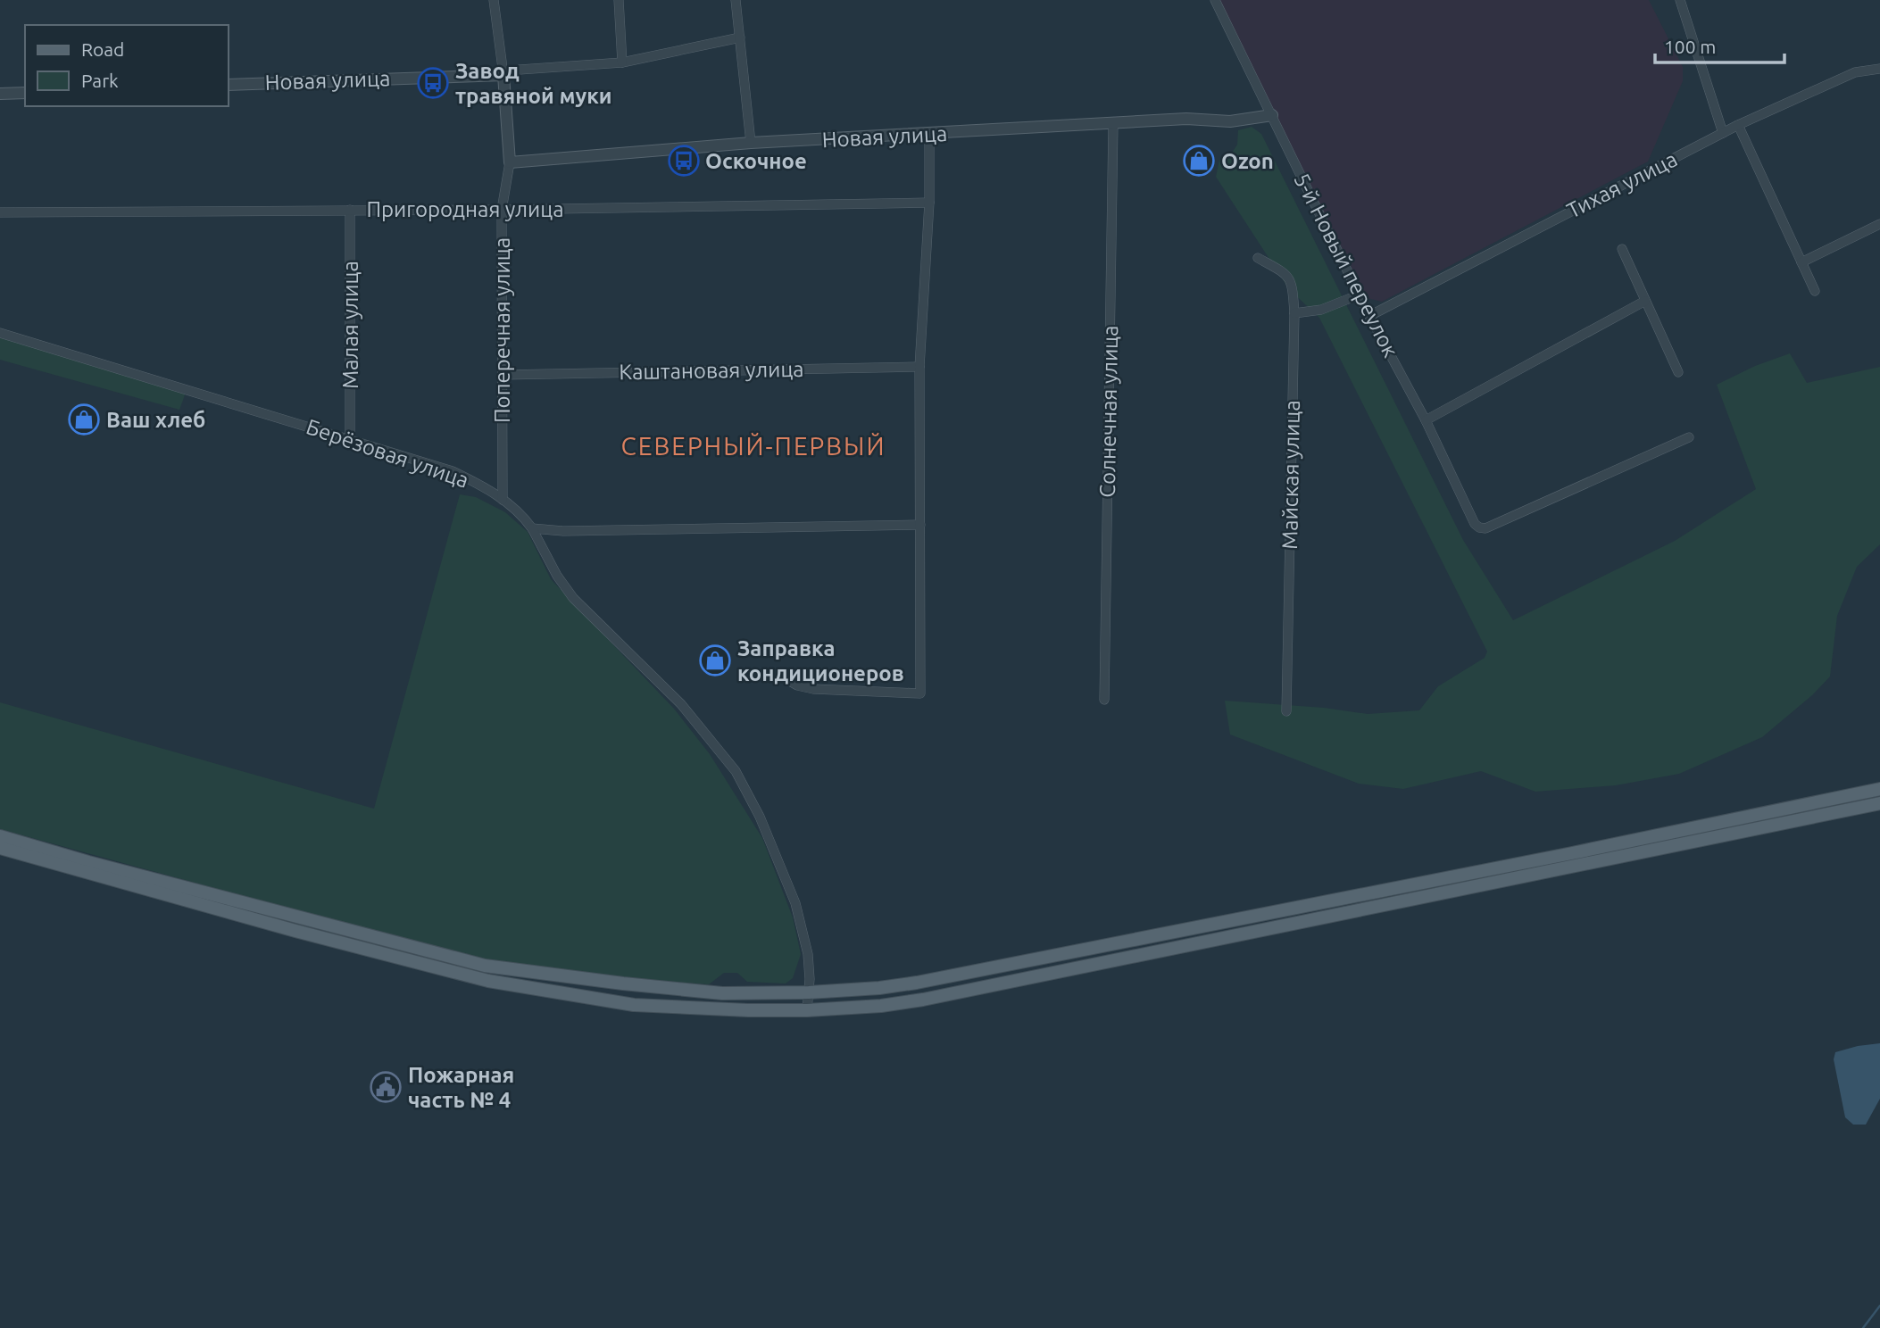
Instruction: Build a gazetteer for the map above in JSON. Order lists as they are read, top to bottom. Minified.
{"streets":{"street":["Новая улица","Тихая улица","Пригородная улица","5-й Новый переулок","Малая улица","Поперечная улица","Каштановая улица","Солнечная улица","Берёзовая улица","Майская улица"]},"crossings":[["Новая улица","5-й Новый переулок"],["Новая улица","Поперечная улица"],["Новая улица","Солнечная улица"],["Тихая улица","5-й Новый переулок"],["Пригородная улица","Малая улица"],["Пригородная улица","Поперечная улица"],["Малая улица","Берёзовая улица"],["Поперечная улица","Каштановая улица"],["Поперечная улица","Берёзовая улица"]],"districts":["СЕВЕРНЫЙ-ПЕРВЫЙ"],"places":{"bus stop":["Завод травяной муки","Оскочное"],"shop":["Ozon","Ваш хлеб","Заправка кондиционеров"],"public building":["Пожарная часть № 4"]},"legend":["Road","Park"],"scale_bar":"100 m"}
